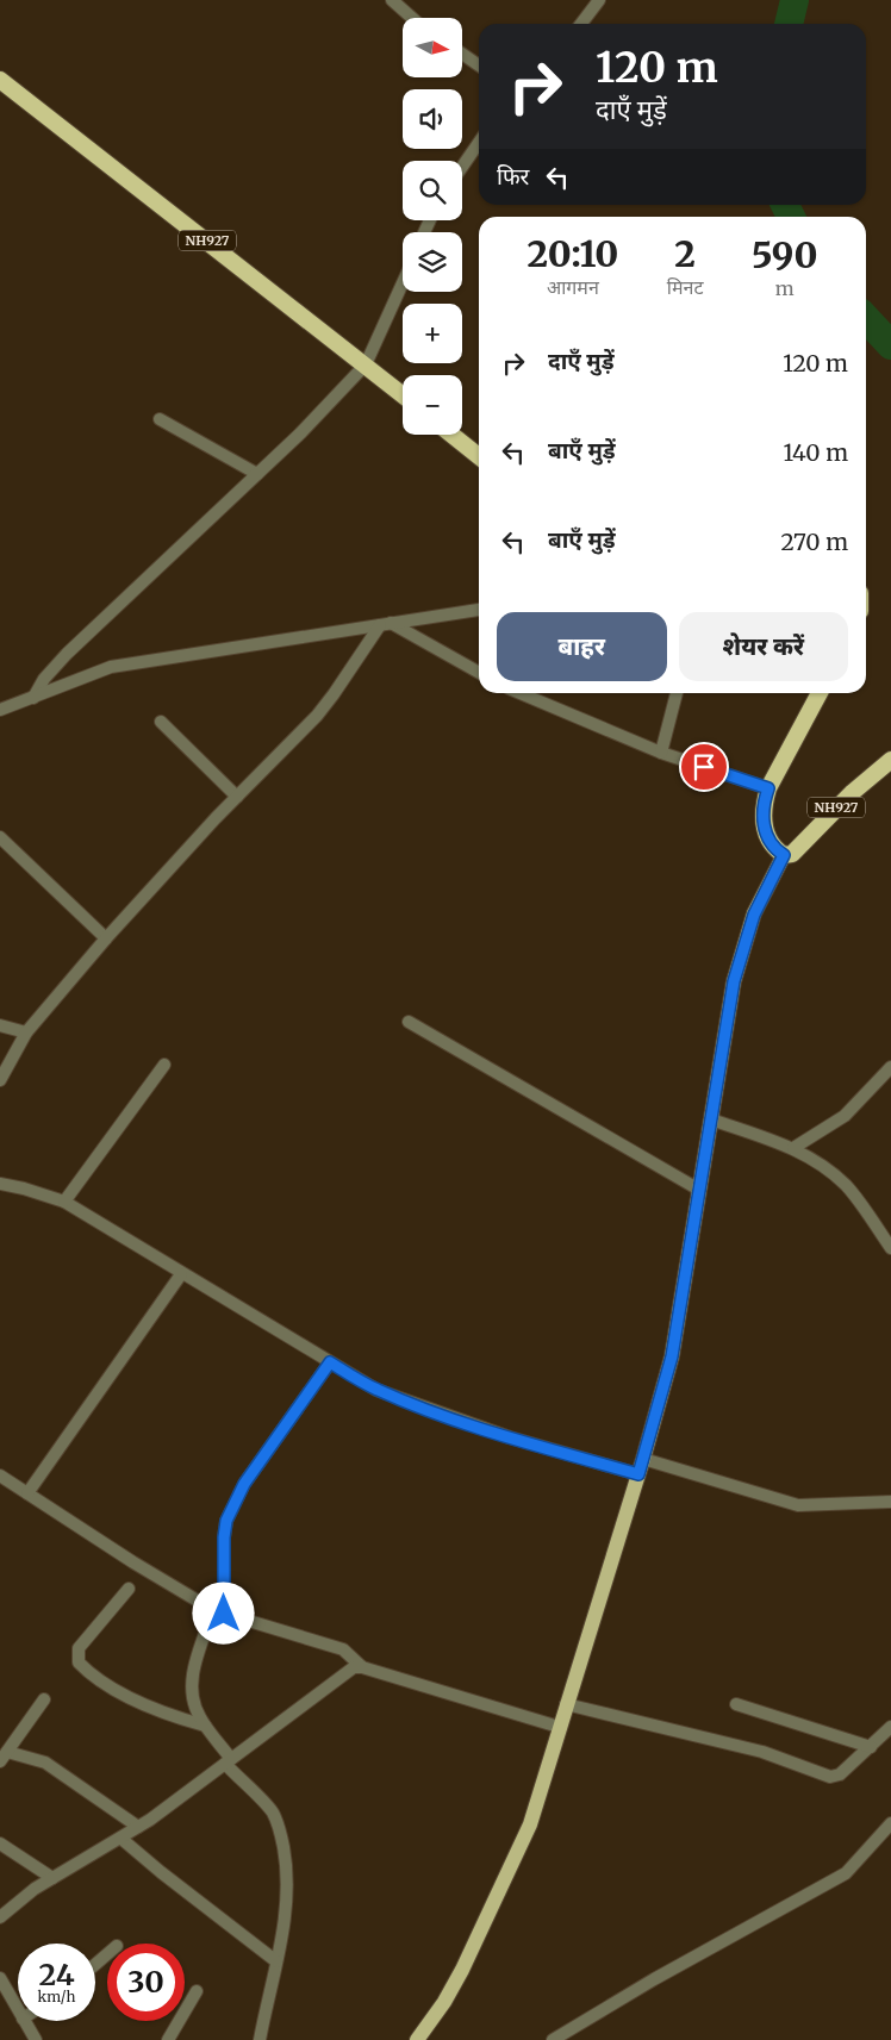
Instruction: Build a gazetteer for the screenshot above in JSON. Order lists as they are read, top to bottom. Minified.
{"streets":{"highway":["NH927"]},"north":"right","page":{"map_buttons":["+","−"],"turn":["120 m","दाएँ मुड़ें"],"then":"फिर","eta":["20:10","आगमन","2","मिनट","590","m"],"list":[{"name":"दाएँ मुड़ें","value":"120 m"},{"name":"बाएँ मुड़ें","value":"140 m"},{"name":"बाएँ मुड़ें","value":"270 m"}],"buttons":["बाहर","शेयर करें"],"speed":"24 km/h","limit":"30"}}
